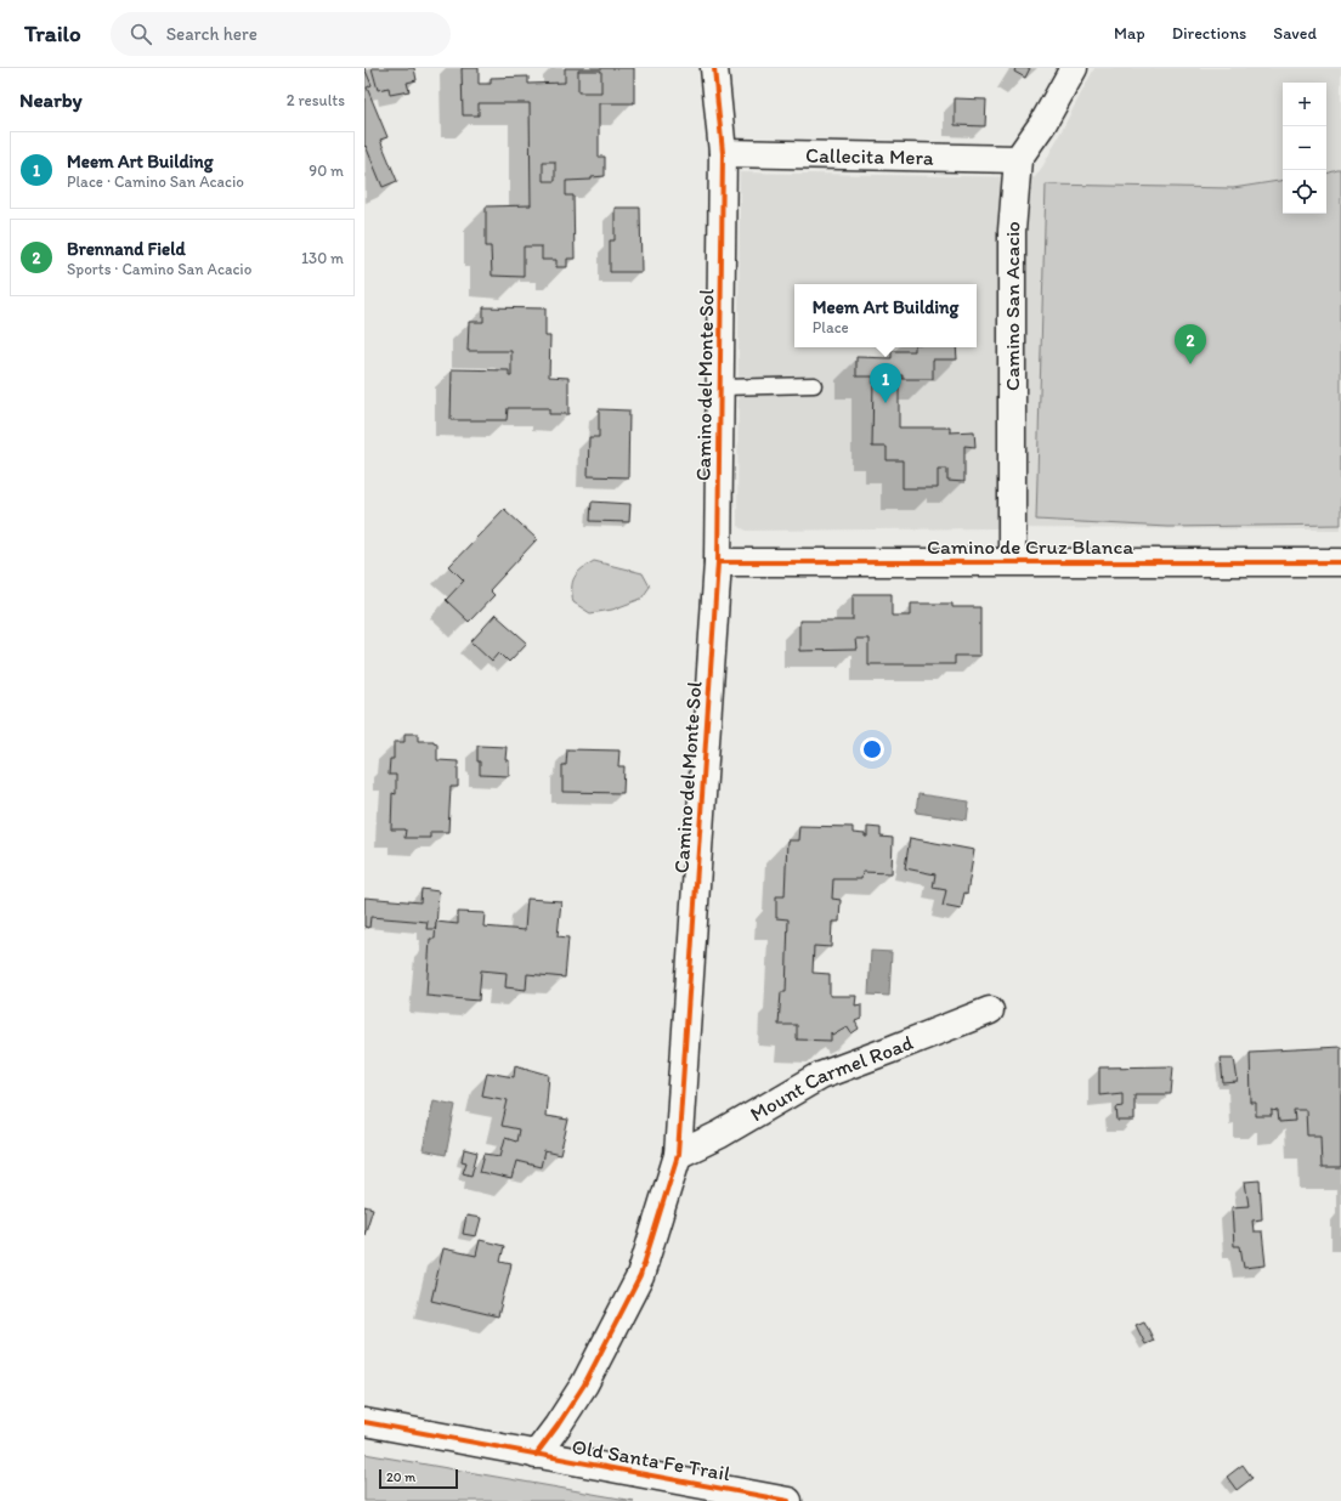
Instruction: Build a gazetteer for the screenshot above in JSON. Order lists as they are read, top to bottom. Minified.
{"streets":{"street":["Callecita Mera","Camino San Acacio","Camino del Monte Sol","Camino de Cruz Blanca","Mount Carmel Road","Old Santa Fe Trail"]},"crossings":[["Callecita Mera","Camino San Acacio"],["Callecita Mera","Camino del Monte Sol"],["Camino San Acacio","Camino de Cruz Blanca"],["Camino del Monte Sol","Camino de Cruz Blanca"],["Camino del Monte Sol","Mount Carmel Road"],["Camino del Monte Sol","Old Santa Fe Trail"]],"scale_bar":"20 m","page":{"header":"Trailo","search":"Search here","nav":["Map","Directions","Saved"],"heading":["Nearby","2 results"],"map_buttons":["+","−"],"list":[{"mark":"1","name":"Meem Art Building","note":"Place · Camino San Acacio","value":"90 m"},{"mark":"2","name":"Brennand Field","note":"Sports · Camino San Acacio","value":"130 m"}],"popup":["Meem Art Building","Place"],"pins":["2","1"],"scale":"20 m"}}
